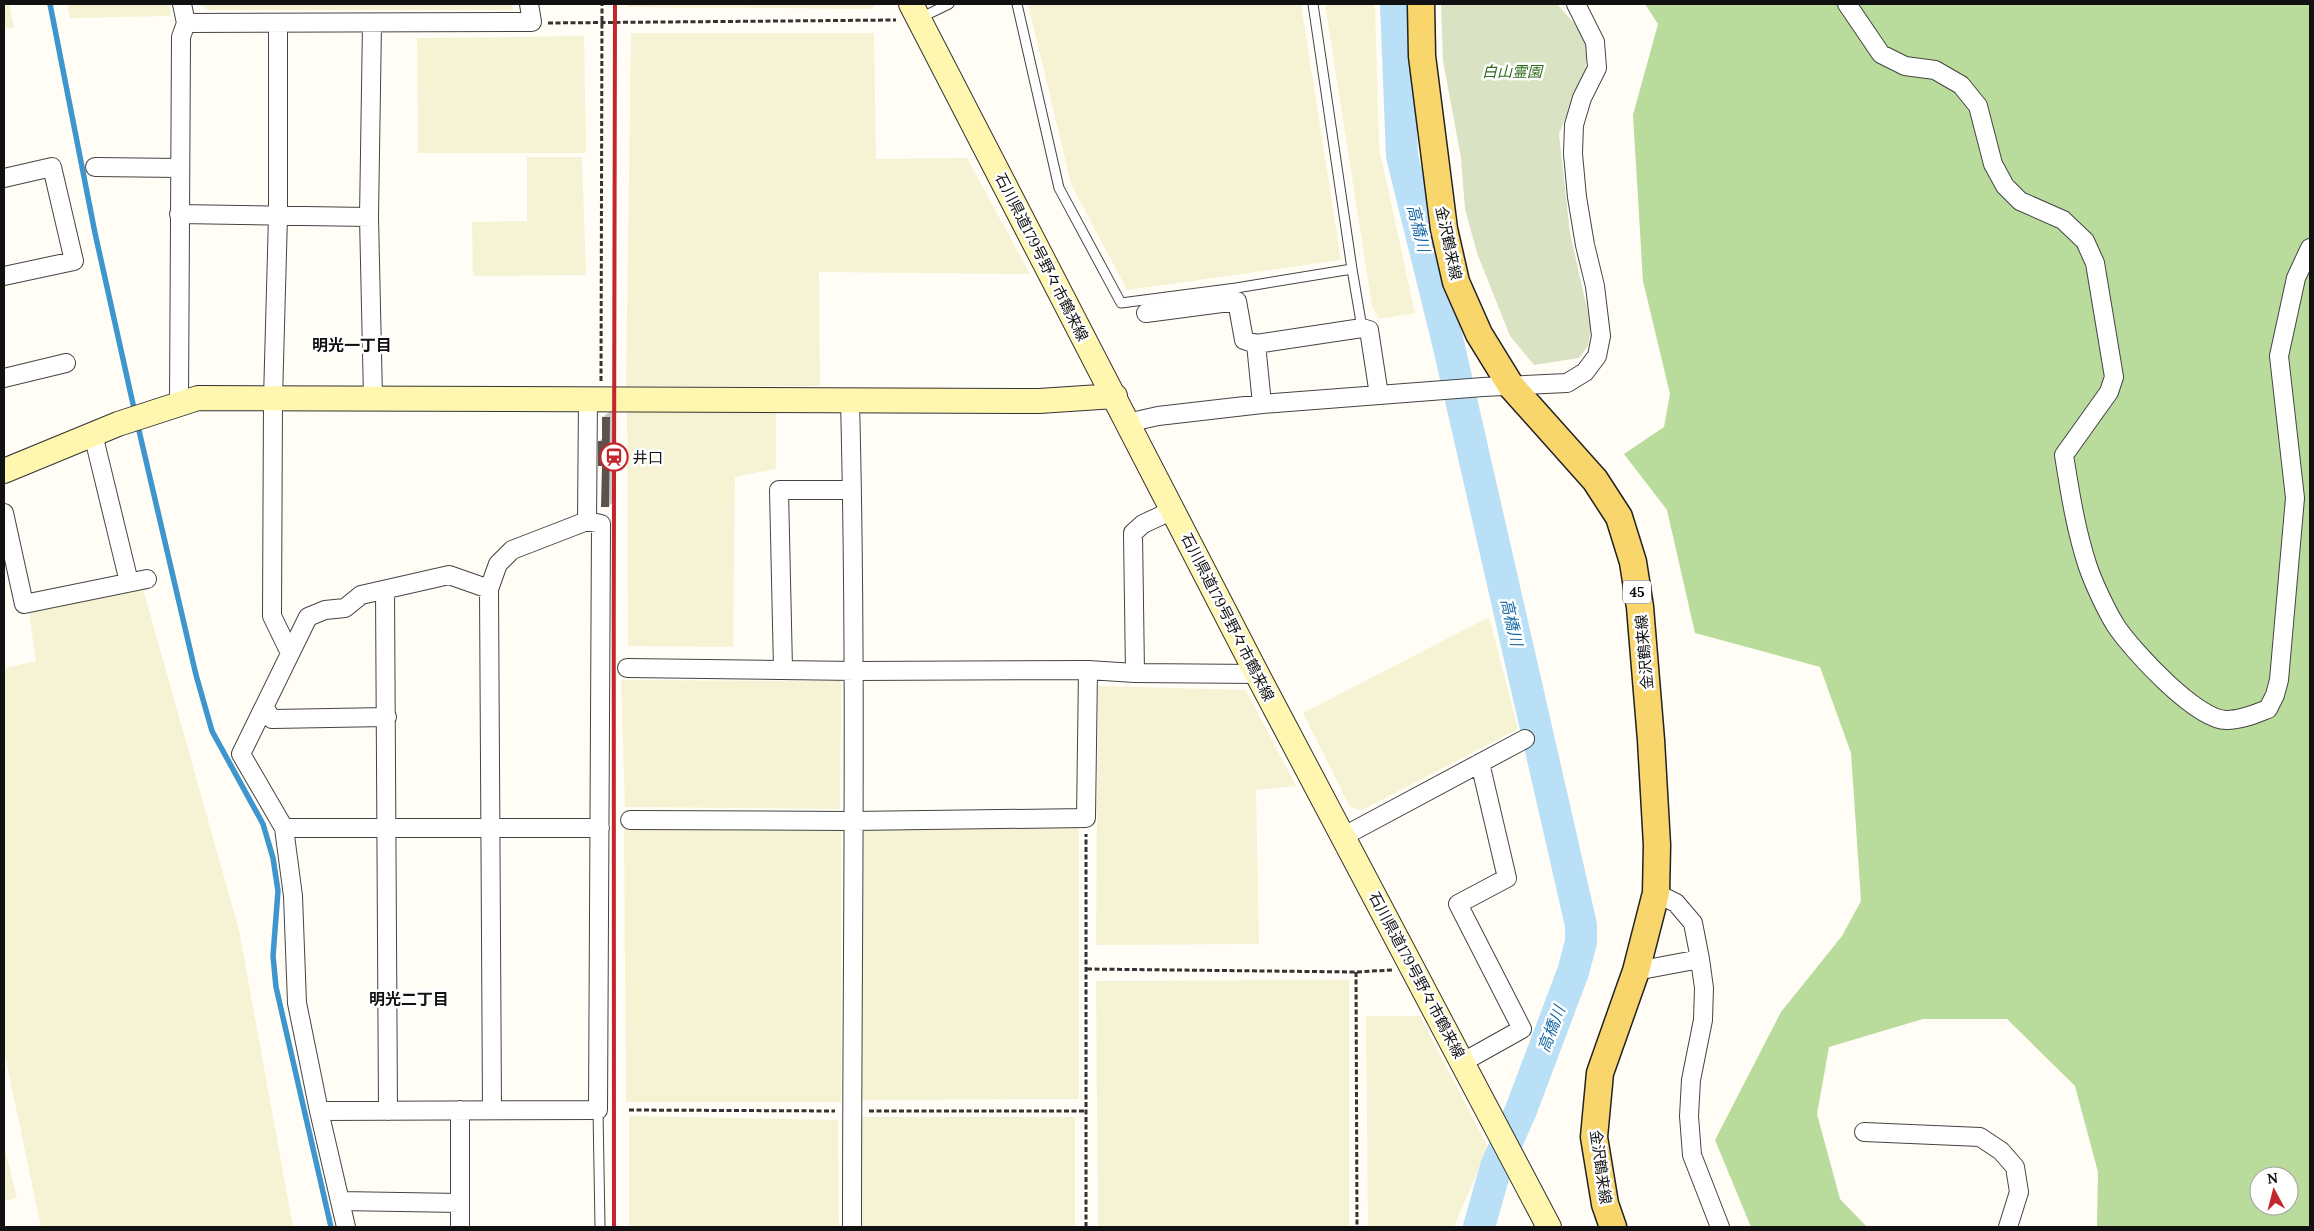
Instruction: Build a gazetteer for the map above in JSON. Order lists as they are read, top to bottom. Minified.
{"streets":{"main road":["金沢鶴来線","石川県道179号野々市鶴来線","45"]},"districts":["明光一丁目","明光二丁目"],"water":["高橋川"],"parks":["白山霊園"],"places":{"station":["井口"]},"north":"top"}
